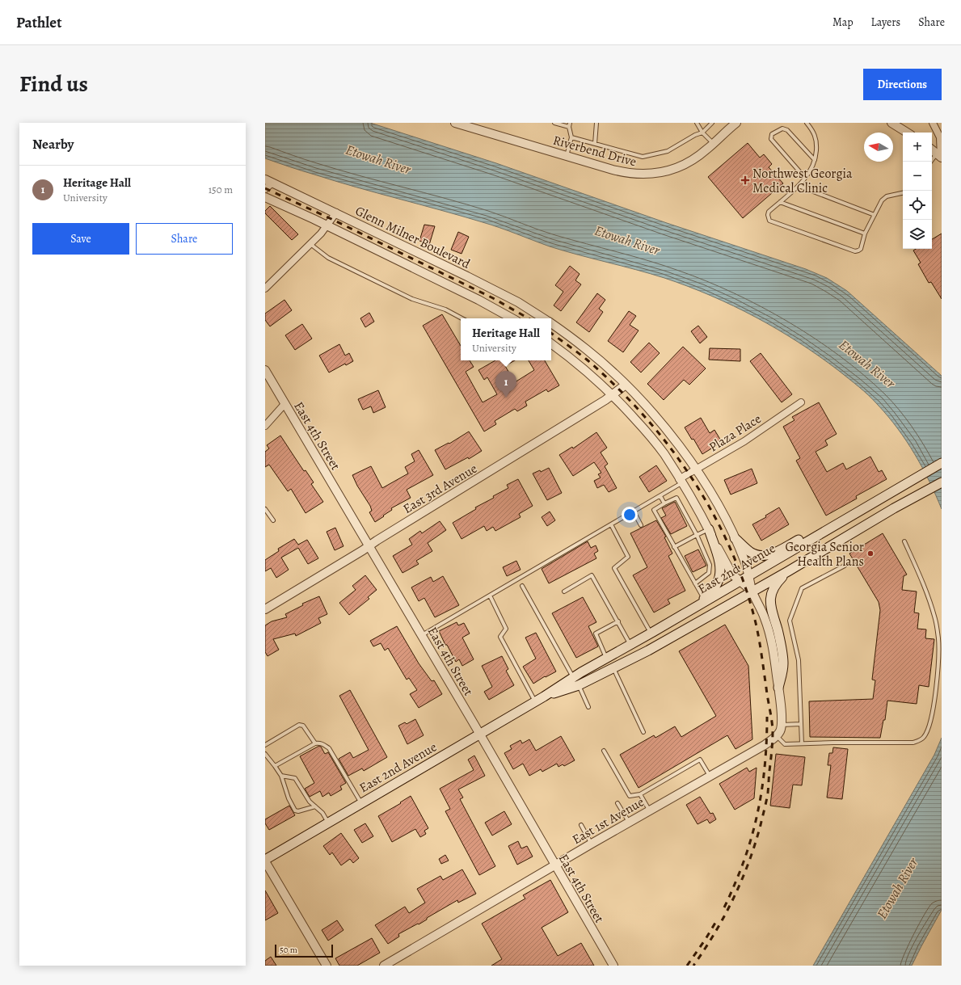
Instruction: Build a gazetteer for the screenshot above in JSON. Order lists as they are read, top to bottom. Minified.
{"streets":{"main road":["East 2nd Avenue"],"street":["Riverbend Drive","Glenn Milner Boulevard","Plaza Place","East 4th Street","East 3rd Avenue","East 1st Avenue"]},"crossings":[["Glenn Milner Boulevard","Plaza Place"],["Glenn Milner Boulevard","East 3rd Avenue"],["Glenn Milner Boulevard","East 2nd Avenue"],["Glenn Milner Boulevard","East 1st Avenue"],["East 4th Street","East 3rd Avenue"],["East 4th Street","East 2nd Avenue"],["East 4th Street","East 1st Avenue"]],"water":["Etowah River"],"places":{"health":["Northwest Georgia Medical Clinic"],"other":["Georgia Senior Health Plans"]},"scale_bar":"50 m","north":"left","page":{"header":"Pathlet","nav":["Map","Layers","Share"],"title":"Find us","buttons":["Directions",["Save","Share"]],"heading":"Nearby","map_buttons":["+","−"],"list":[{"mark":"1","name":"Heritage Hall","note":"University","value":"150 m"}],"popup":["Heritage Hall","University"],"pins":"1","scale":"50 m"}}
